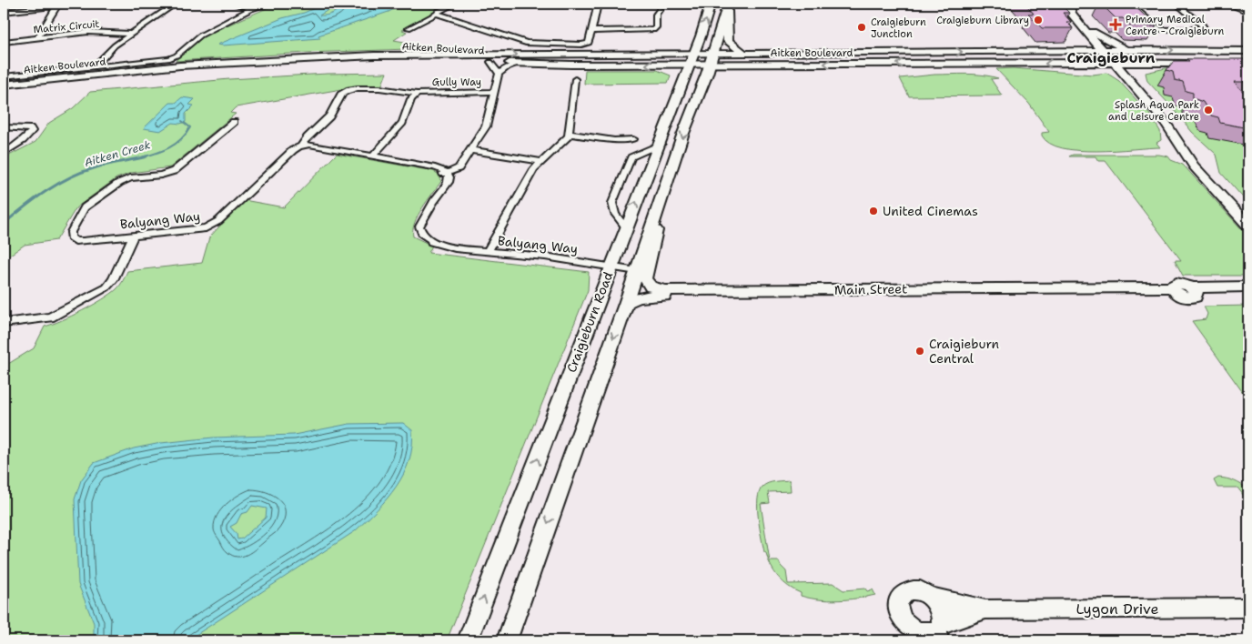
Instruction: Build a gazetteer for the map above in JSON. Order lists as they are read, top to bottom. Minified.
{"streets":{"main road":["Aitken Boulevard","Main Street","Craigieburn Road","Lygon Drive"],"street":["Matrix Circuit","Gully Way","Balyang Way"]},"crossings":[["Aitken Boulevard","Craigieburn Road"],["Balyang Way","Craigieburn Road"]],"districts":["Craigieburn"],"water":["Aitken Creek"],"places":{"other":["Craigieburn Library","Craigieburn Junction","Splash Aqua Park and Leisure Centre","United Cinemas","Craigieburn Central"],"health":["Primary Medical Centre - Craigieburn"]}}
